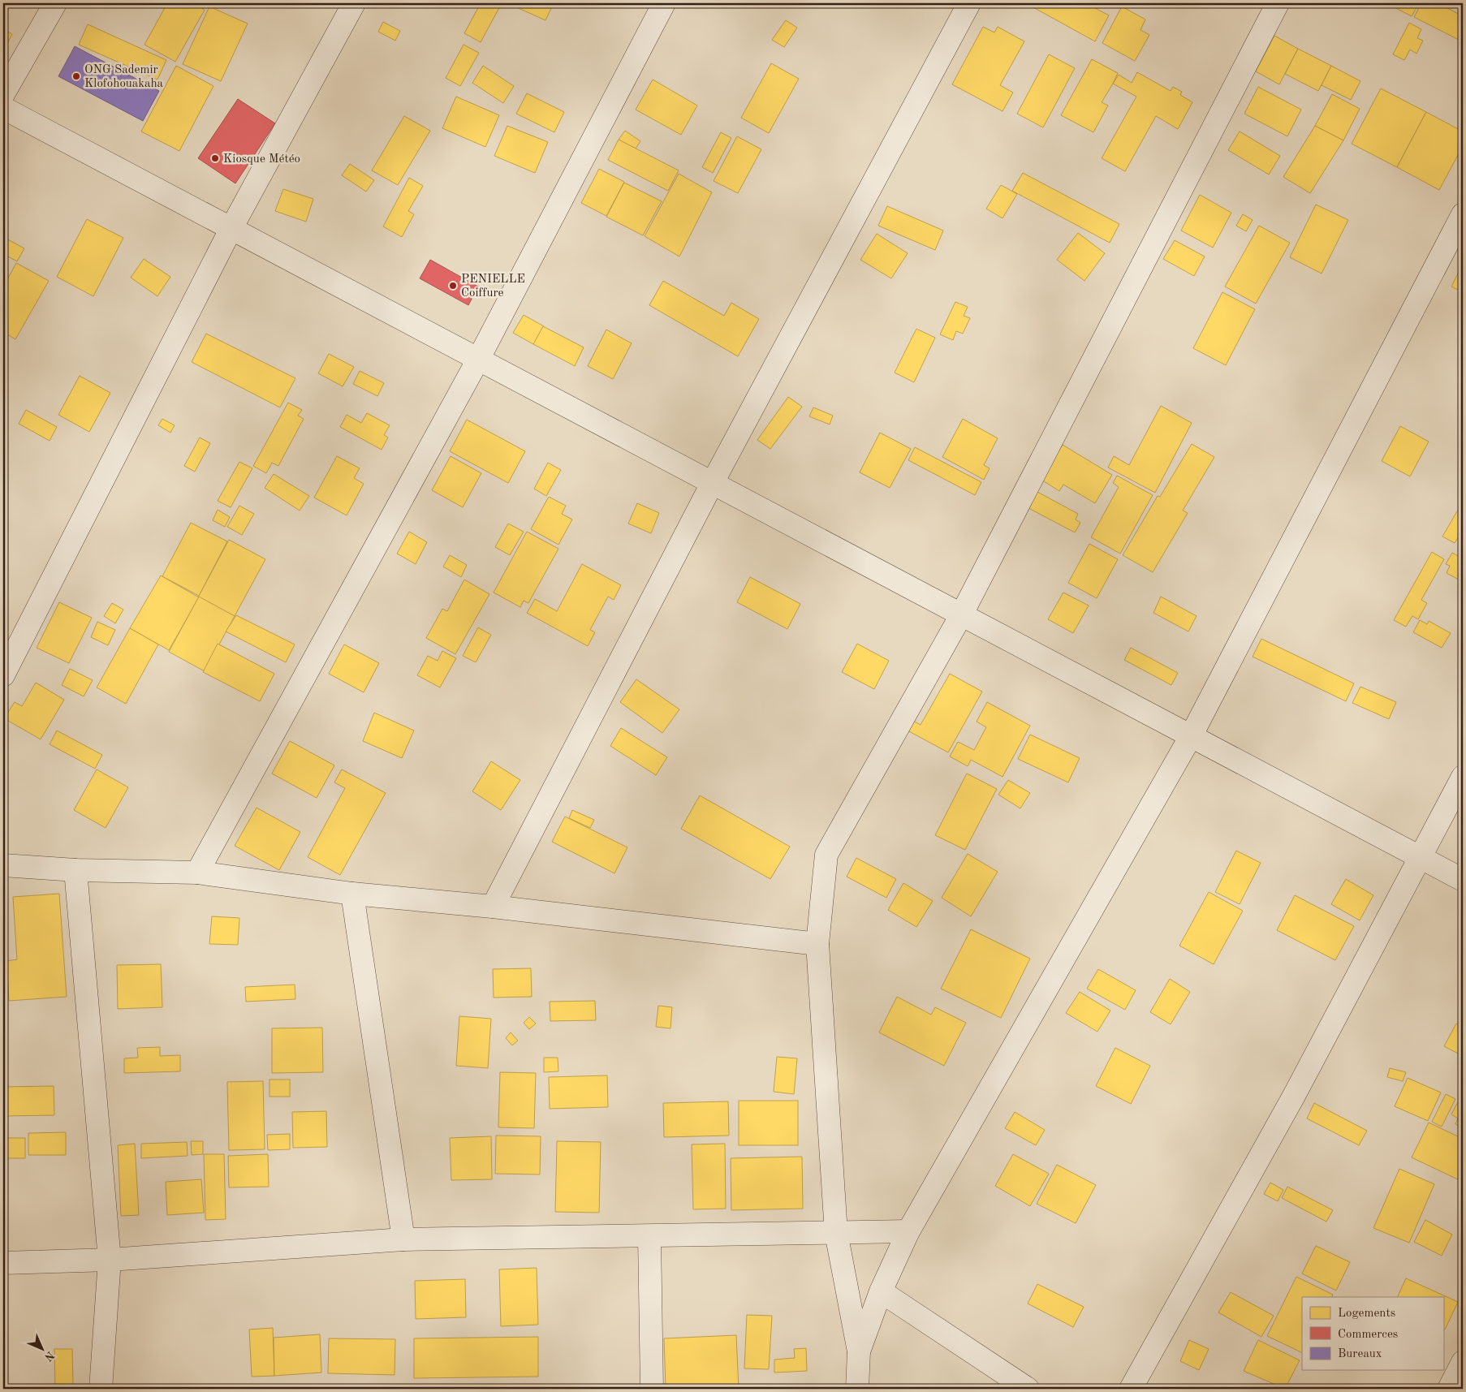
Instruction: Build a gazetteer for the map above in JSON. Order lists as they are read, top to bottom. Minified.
{"places":["ONG Sademir Klofohouakaha","Kiosque Météo","PENIELLE Coiffure"],"legend":["Logements","Commerces","Bureaux"],"north":"bottom right"}
